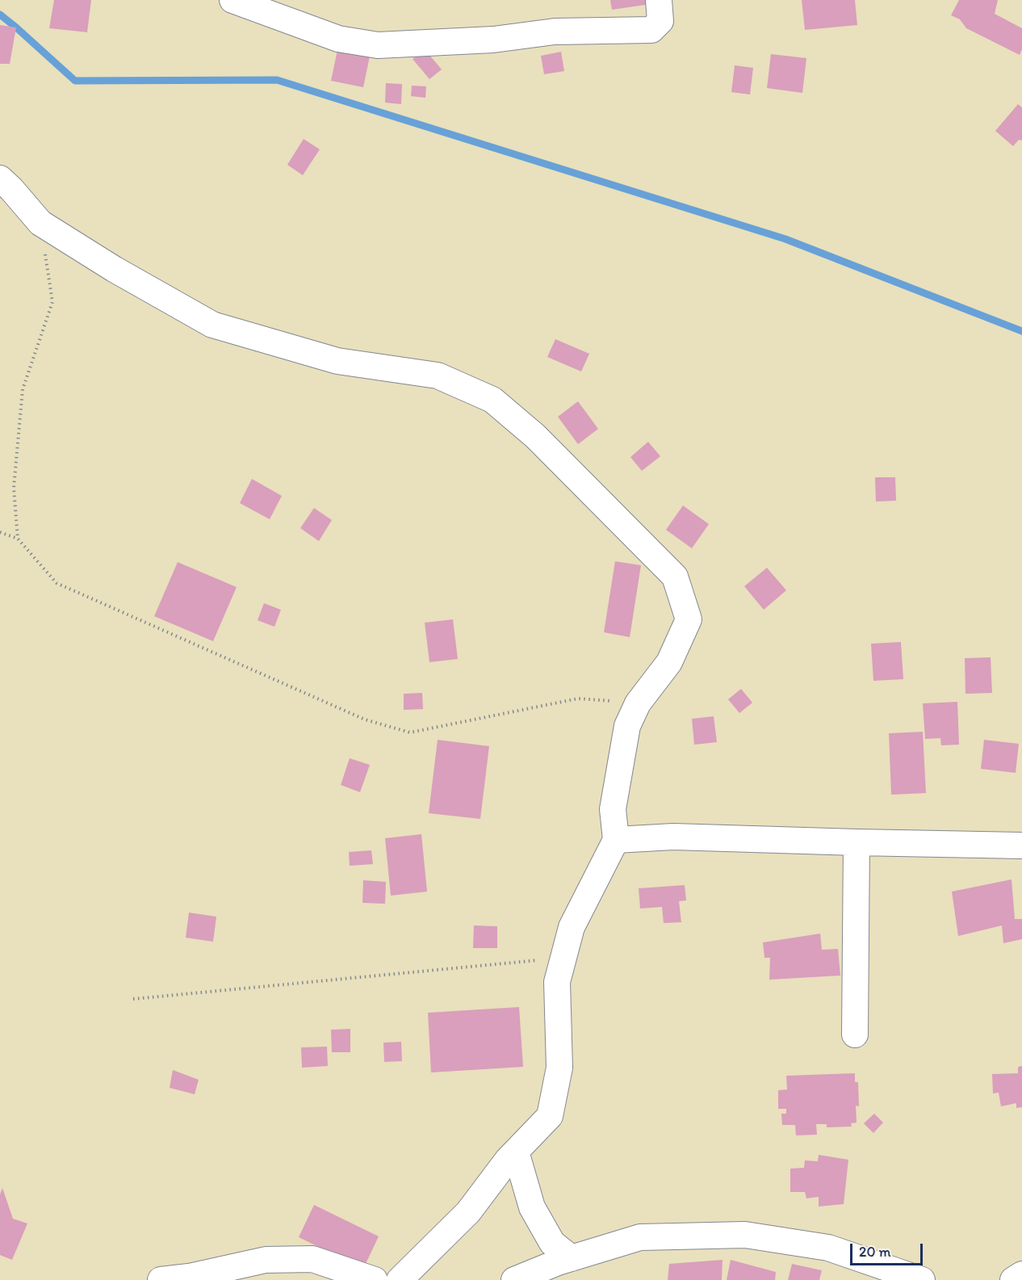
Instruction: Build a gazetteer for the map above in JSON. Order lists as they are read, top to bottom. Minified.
{"scale_bar":"20 m"}
